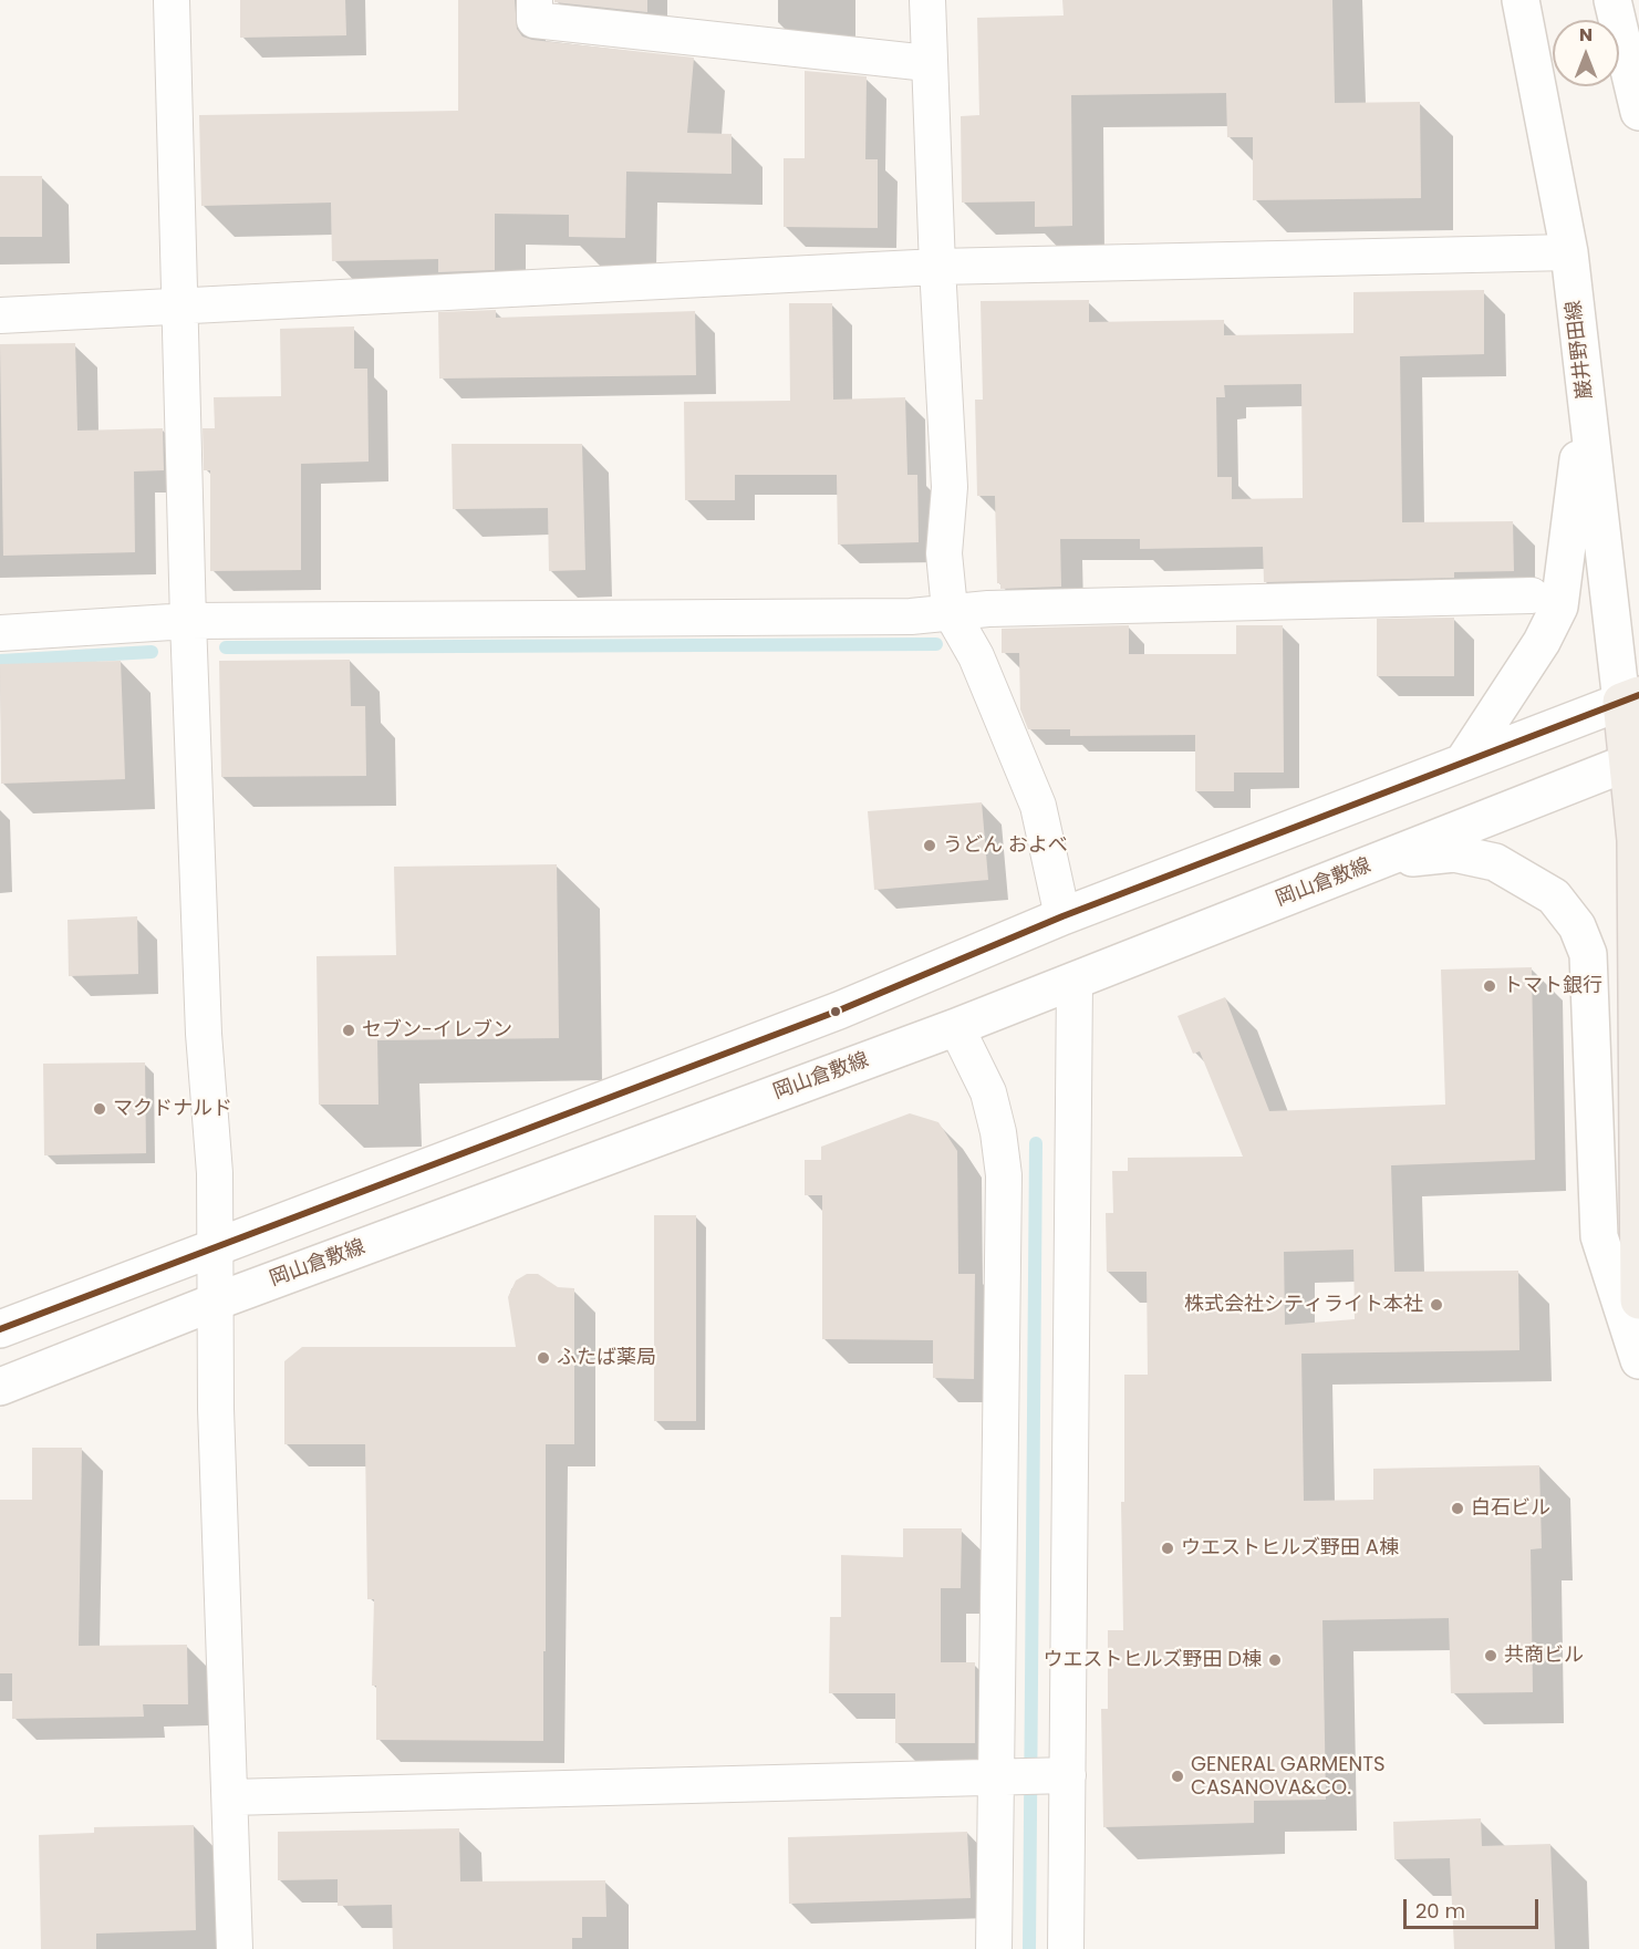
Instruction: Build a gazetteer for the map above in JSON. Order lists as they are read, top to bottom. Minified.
{"streets":{"main road":["巌井野田線","岡山倉敷線"]},"places":["うどん およべ","トマト銀行","セブン-イレブン","マクドナルド","株式会社シティライト本社","ふたば薬局","白石ビル","ウエストヒルズ野田 A棟","共商ビル","ウエストヒルズ野田 D棟","GENERAL GARMENTS CASANOVA&CO."],"scale_bar":"20 m","north":"top"}
